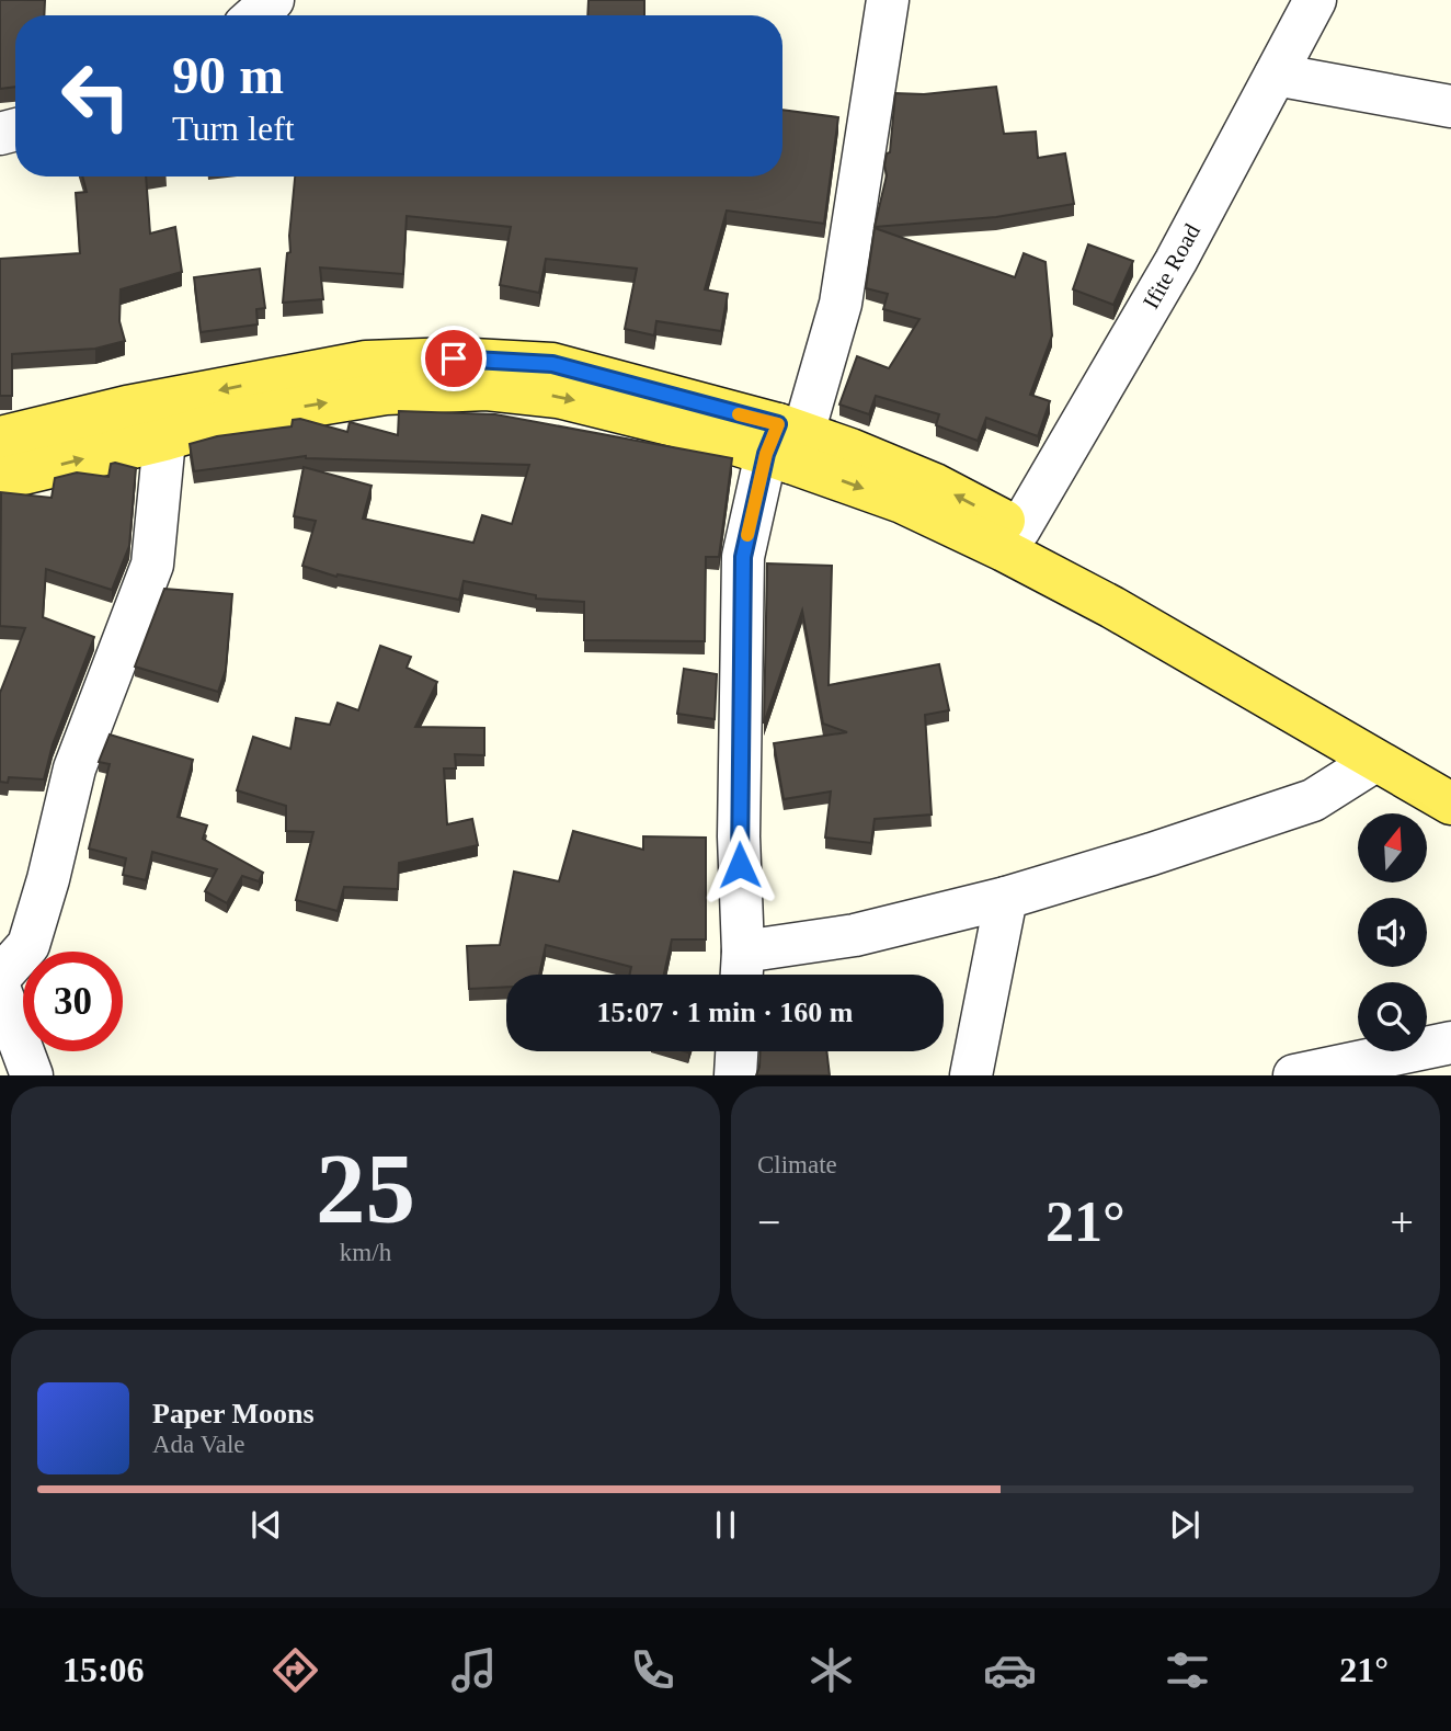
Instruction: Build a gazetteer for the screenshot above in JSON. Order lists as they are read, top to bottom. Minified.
{"streets":{"street":["Ifite Road"]},"north":"top","page":{"turn":["90 m","Turn left"],"limit":"30","trip":"15:07 · 1 min · 160 m","tile":[["25","km/h"],"Climate"],"heat":["−","21°","+"],"song":["Paper Moons","Ada Vale"],"tabs":["15:06","21°"]}}
